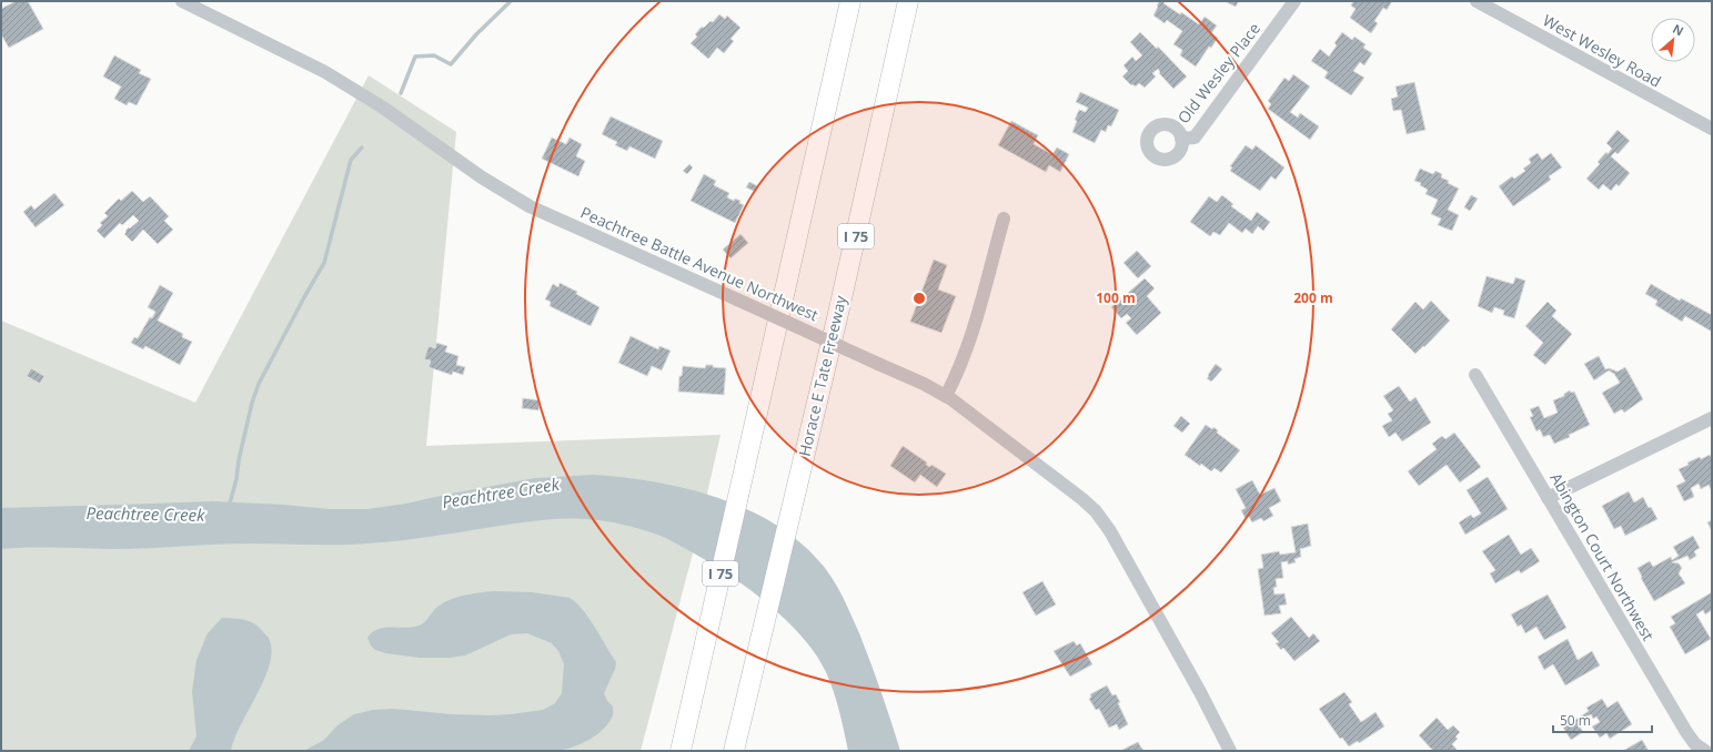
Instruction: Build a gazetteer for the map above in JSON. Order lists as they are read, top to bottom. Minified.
{"streets":{"highway":["I 75","Horace E Tate Freeway"],"street":["West Wesley Road","Old Wesley Place","Peachtree Battle Avenue Northwest","Abington Court Northwest"]},"water":["Peachtree Creek"],"scale_bar":"50 m","north":"top right","rings":["100 m","200 m"]}
